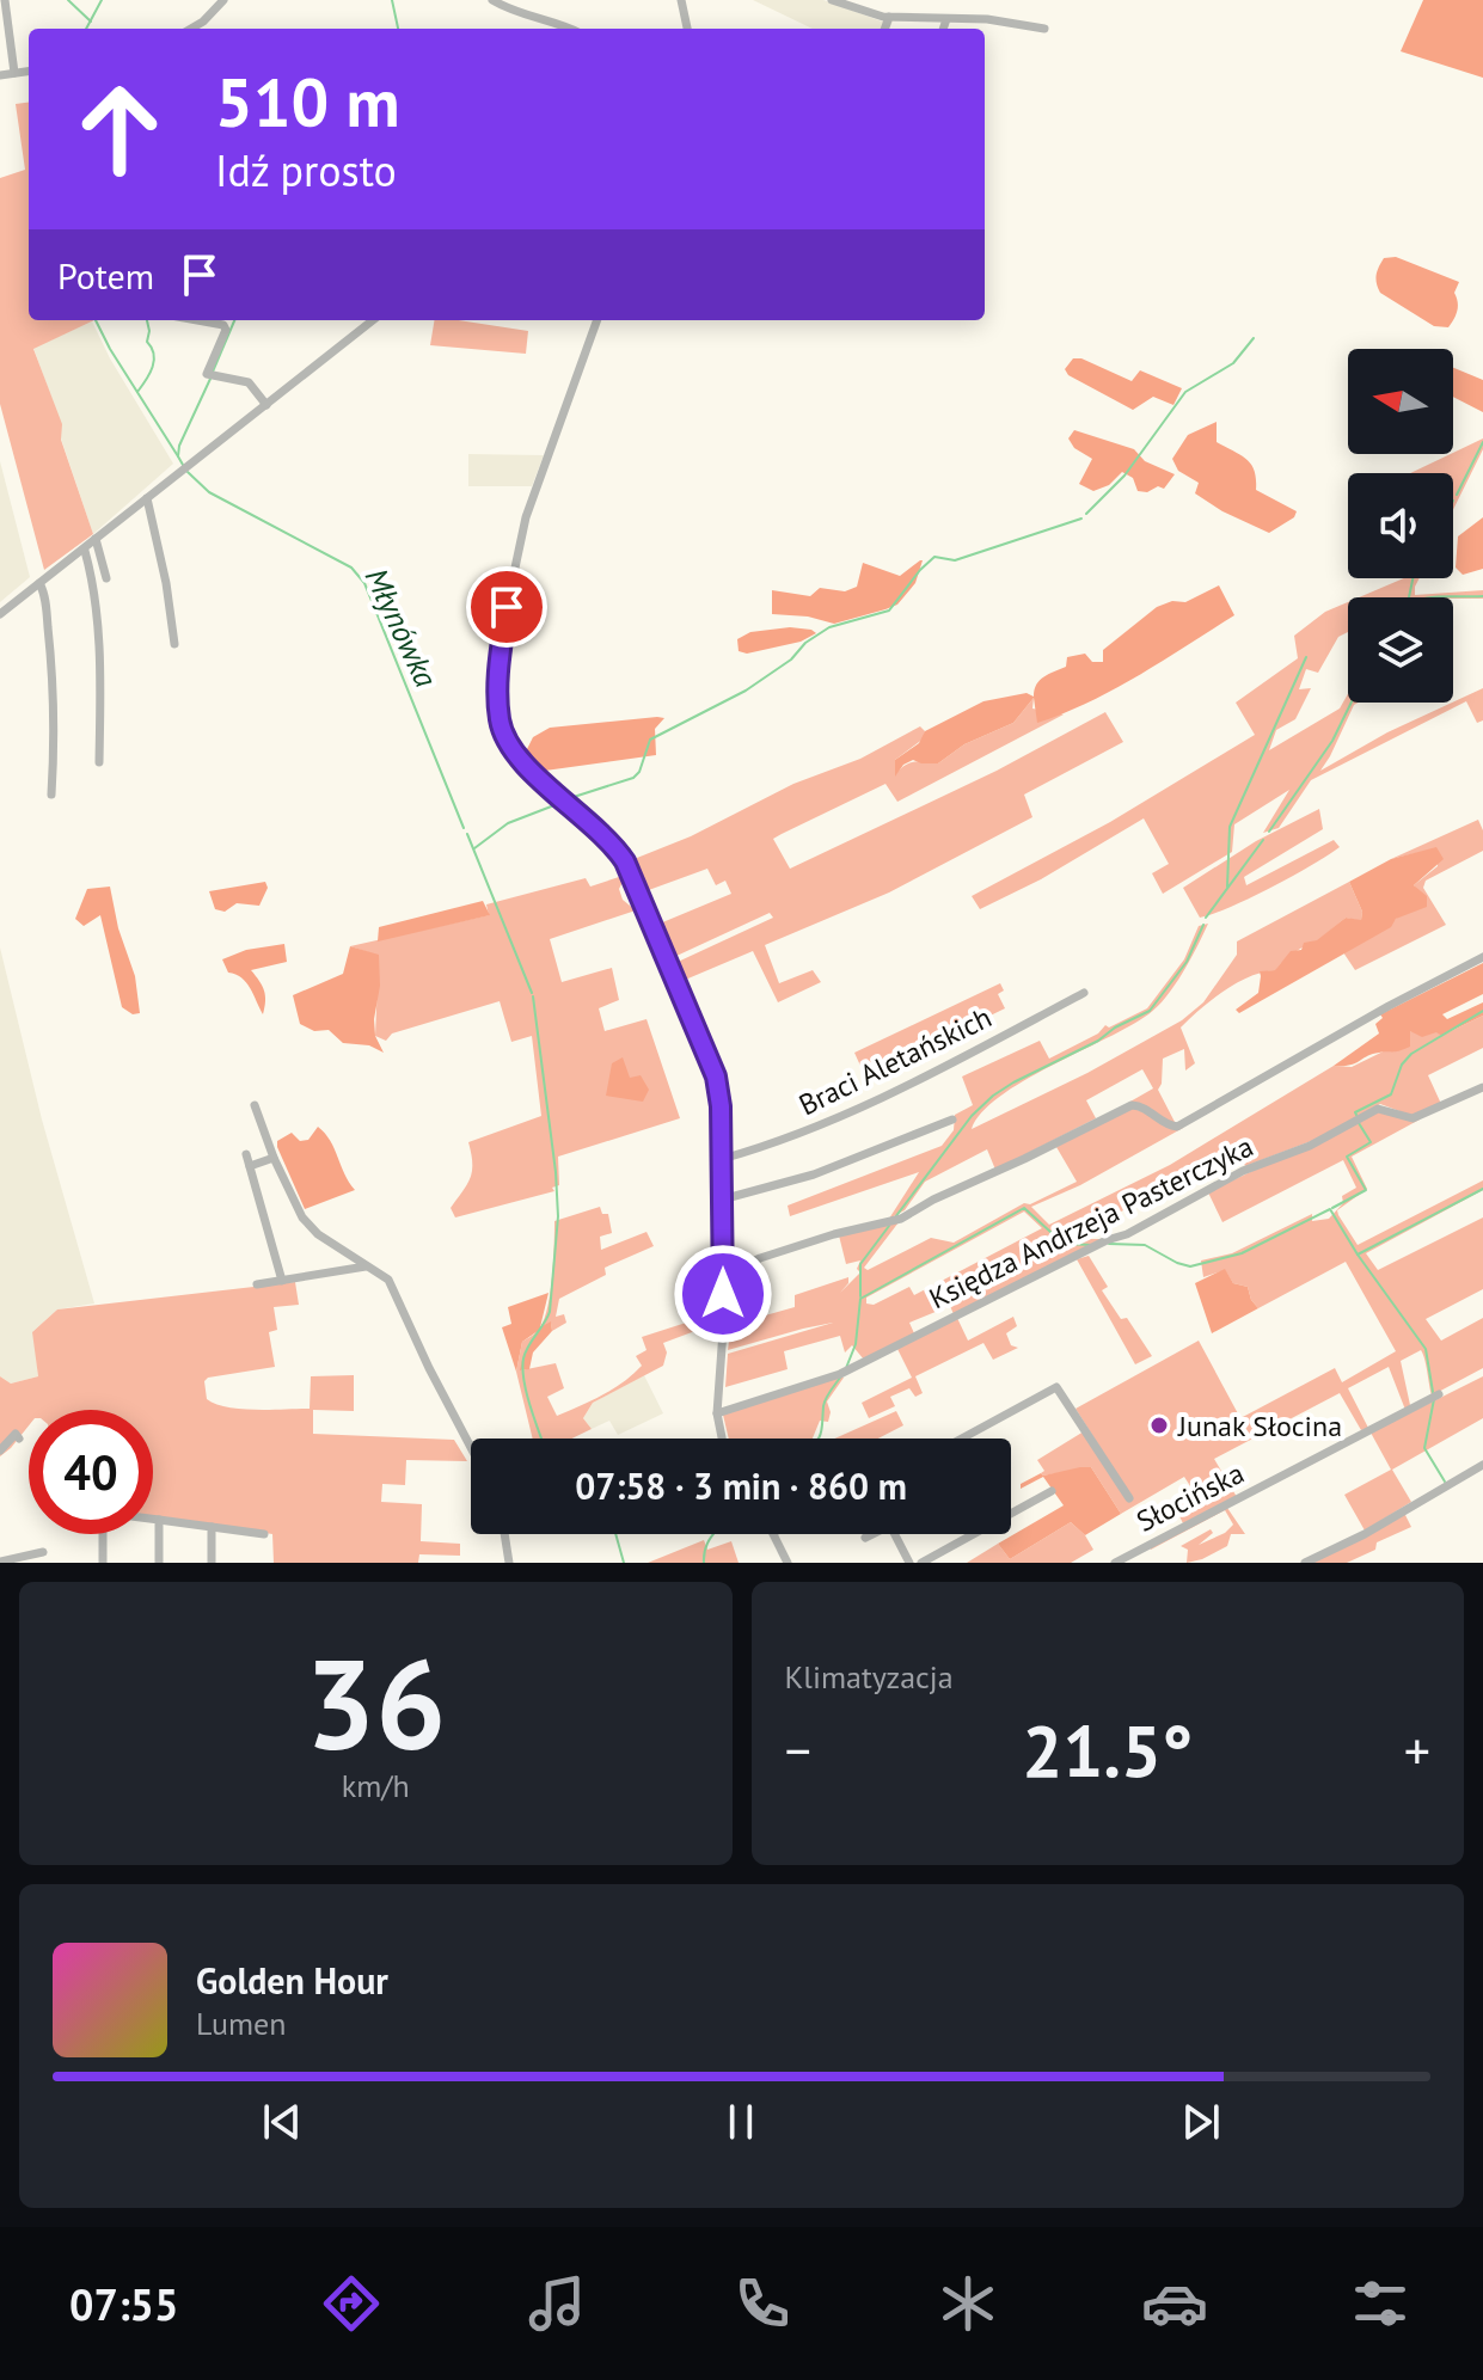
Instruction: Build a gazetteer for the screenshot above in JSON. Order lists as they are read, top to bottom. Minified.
{"streets":{"street":["Braci Aletańskich","Księdza Andrzeja Pasterczyka","Słocińska"]},"water":["Młynówka"],"places":["Junak Słocina"],"north":"left","page":{"turn":["510 m","Idź prosto"],"then":"Potem","limit":"40","trip":"07:58 · 3 min · 860 m","tile":[["36","km/h"],"Klimatyzacja"],"heat":["−","21.5°","+"],"song":["Golden Hour","Lumen"],"tabs":"07:55"}}
